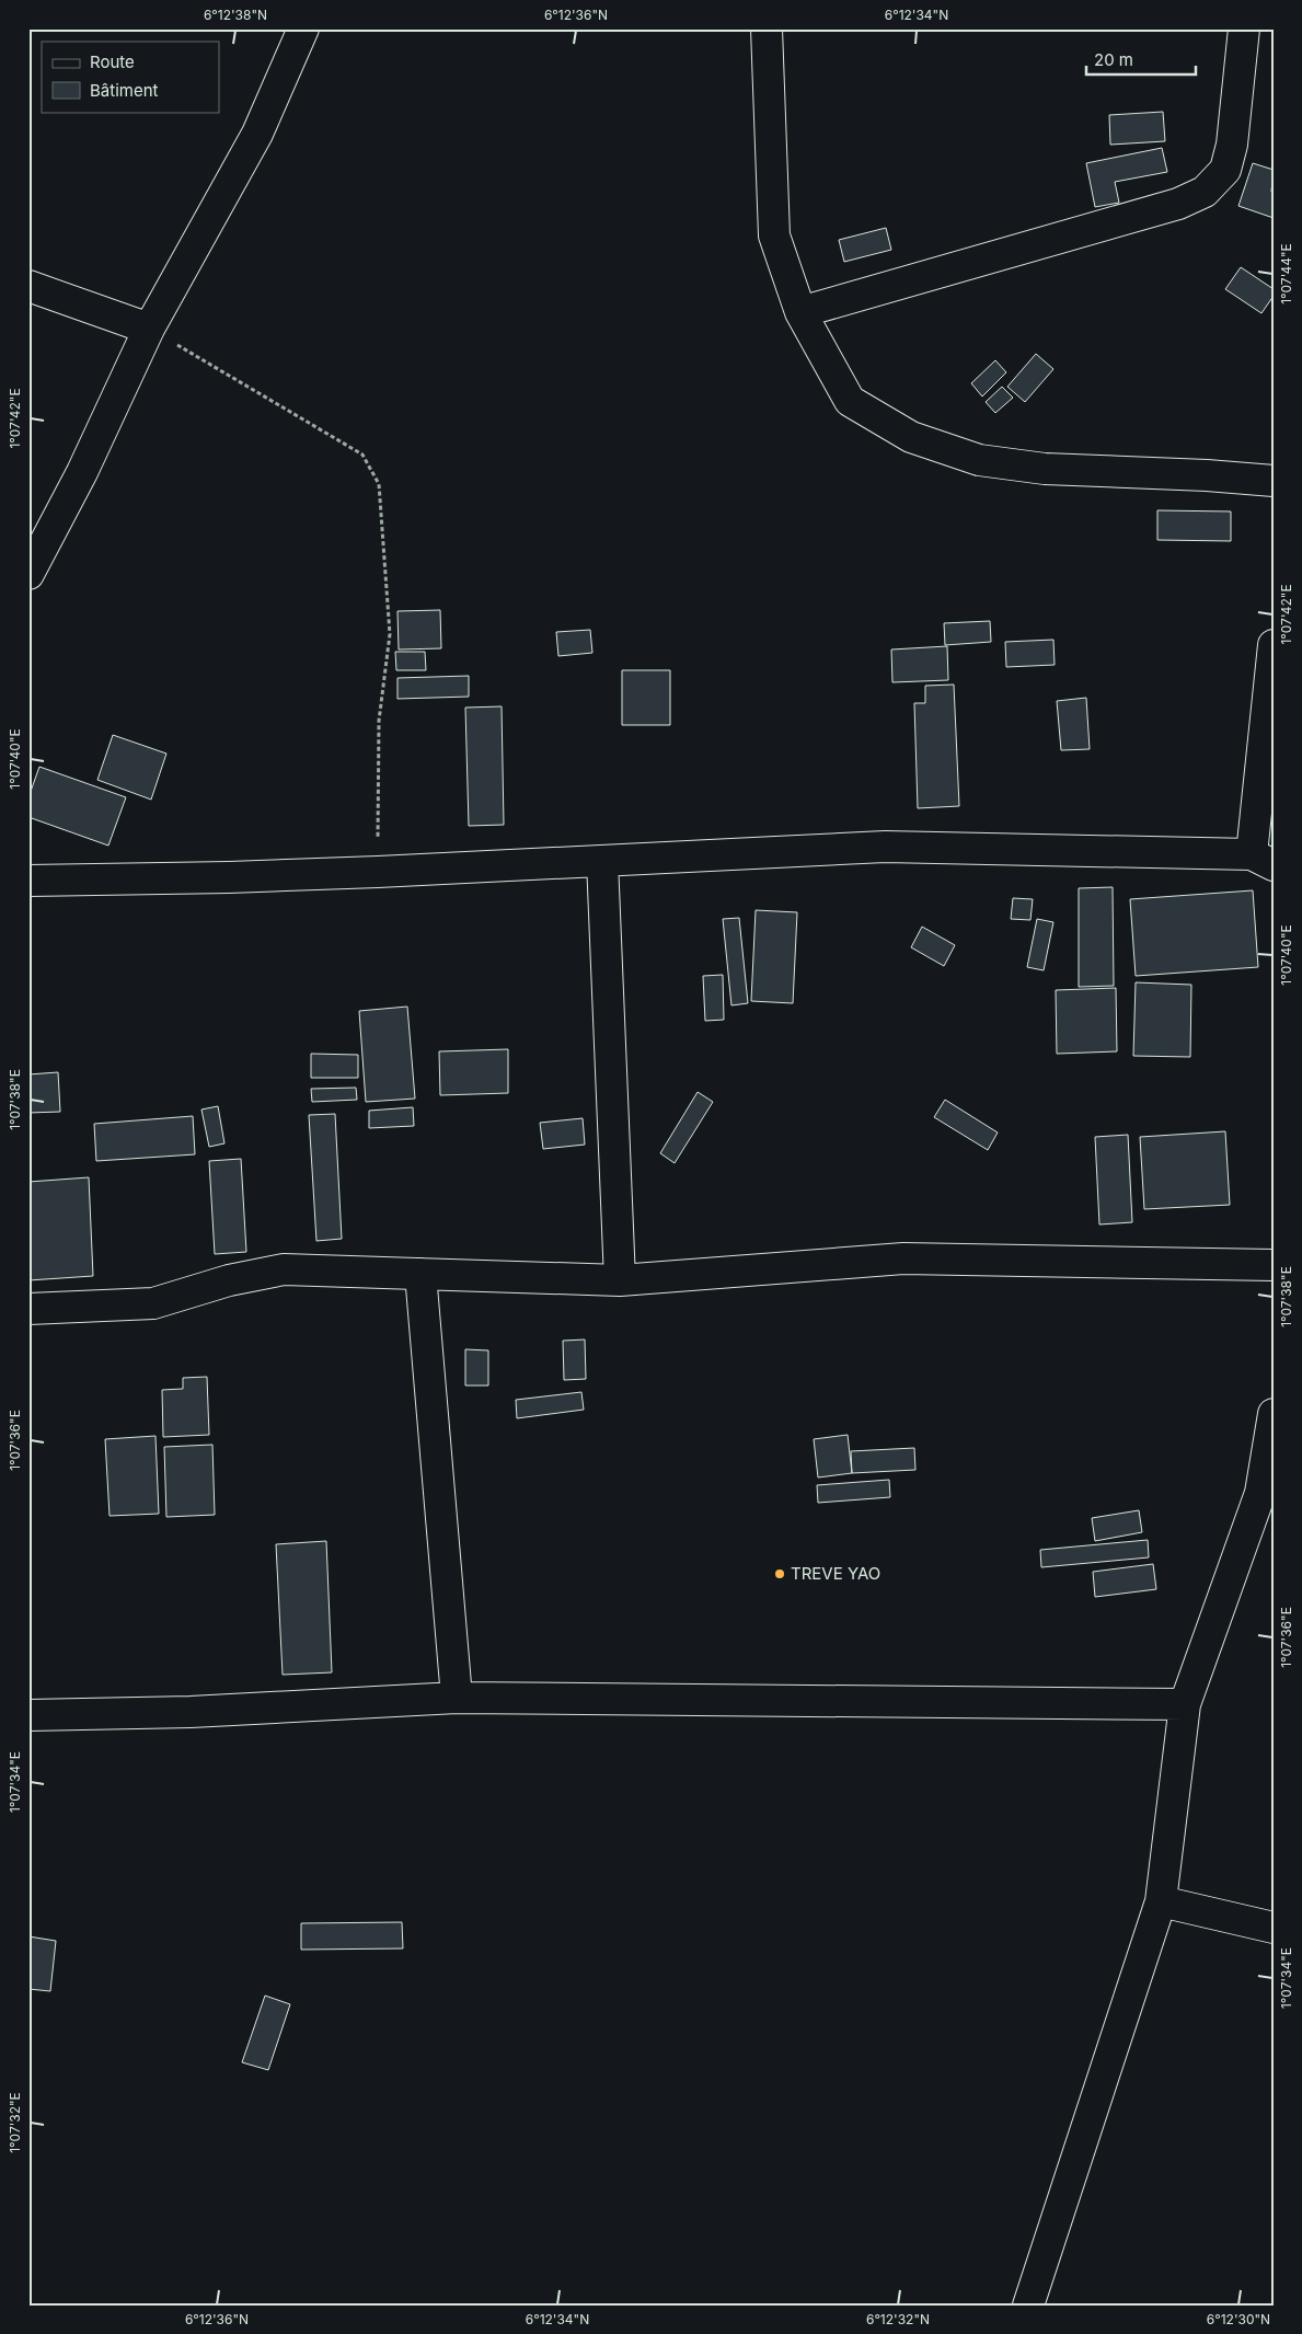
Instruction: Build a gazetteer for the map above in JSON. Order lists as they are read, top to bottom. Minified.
{"places":["TREVE YAO"],"legend":["Route","Bâtiment"],"scale_bar":"20 m","coordinates":["6°12'38\"N","6°12'36\"N","6°12'34\"N","1°07'44\"E","1°07'42\"E","1°07'40\"E","1°07'38\"E","1°07'36\"E","1°07'34\"E","1°07'32\"E","6°12'32\"N","6°12'30\"N"]}
